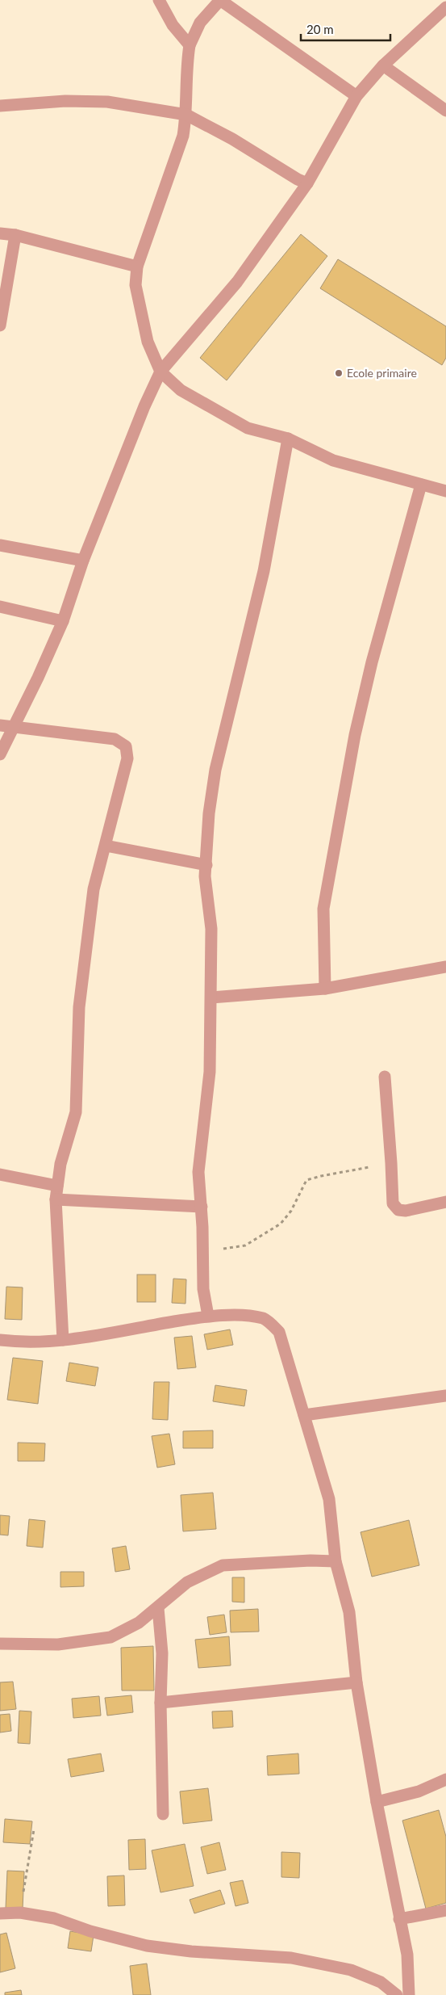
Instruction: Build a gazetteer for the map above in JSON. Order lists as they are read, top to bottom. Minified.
{"places":["Ecole primaire"],"scale_bar":"20 m"}
